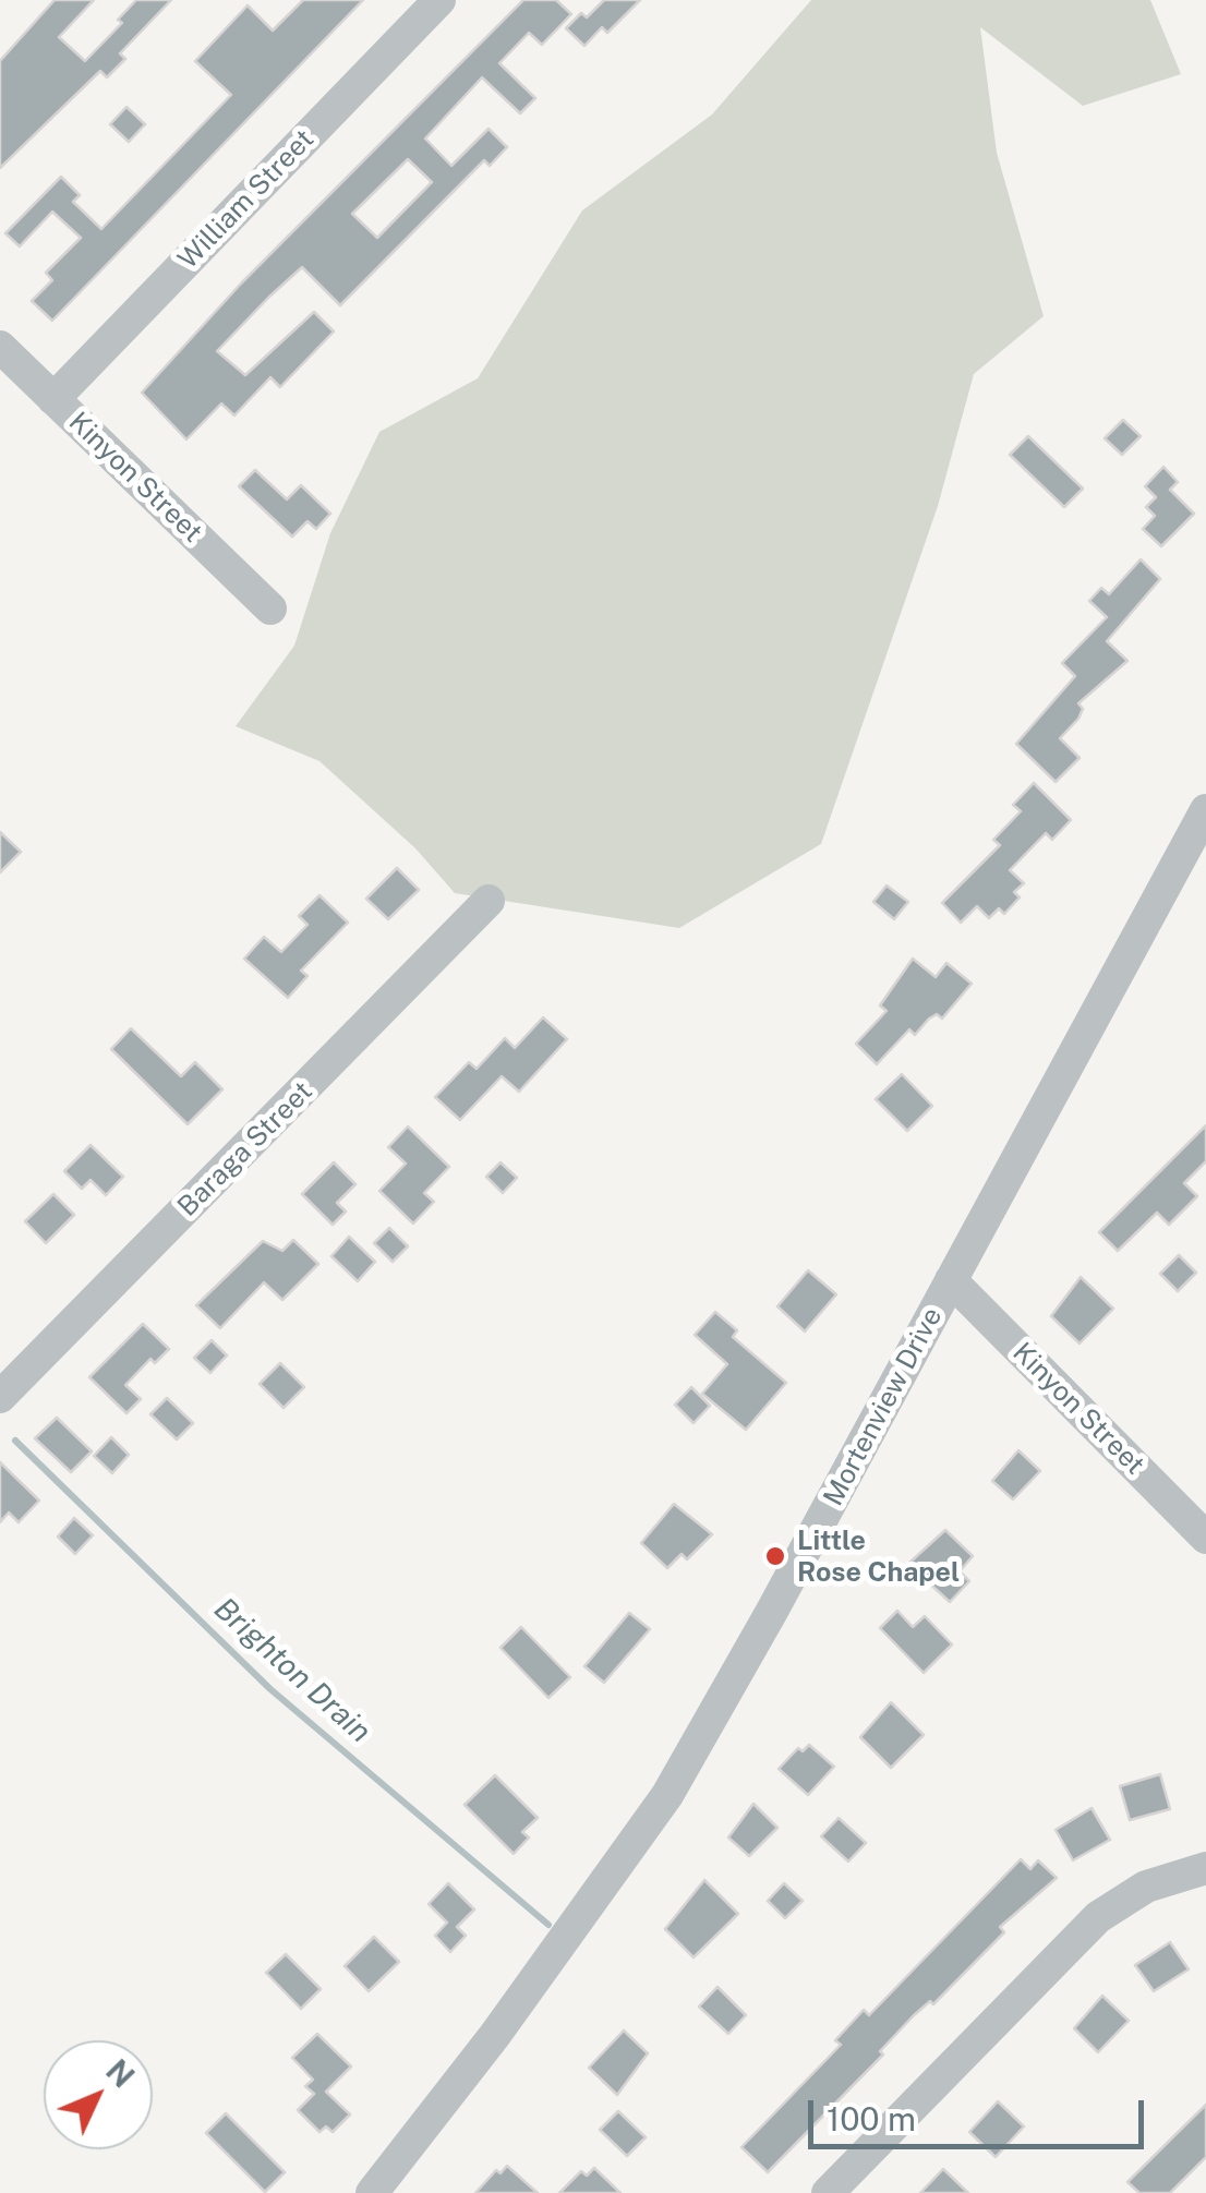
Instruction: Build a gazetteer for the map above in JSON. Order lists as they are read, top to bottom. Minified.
{"streets":{"street":["William Street","Kinyon Street","Baraga Street","Mortenview Drive"]},"crossings":[["William Street","Kinyon Street"],["Kinyon Street","Mortenview Drive"]],"water":["Brighton Drain"],"places":["Little Rose Chapel"],"scale_bar":"100 m","north":"top right"}
